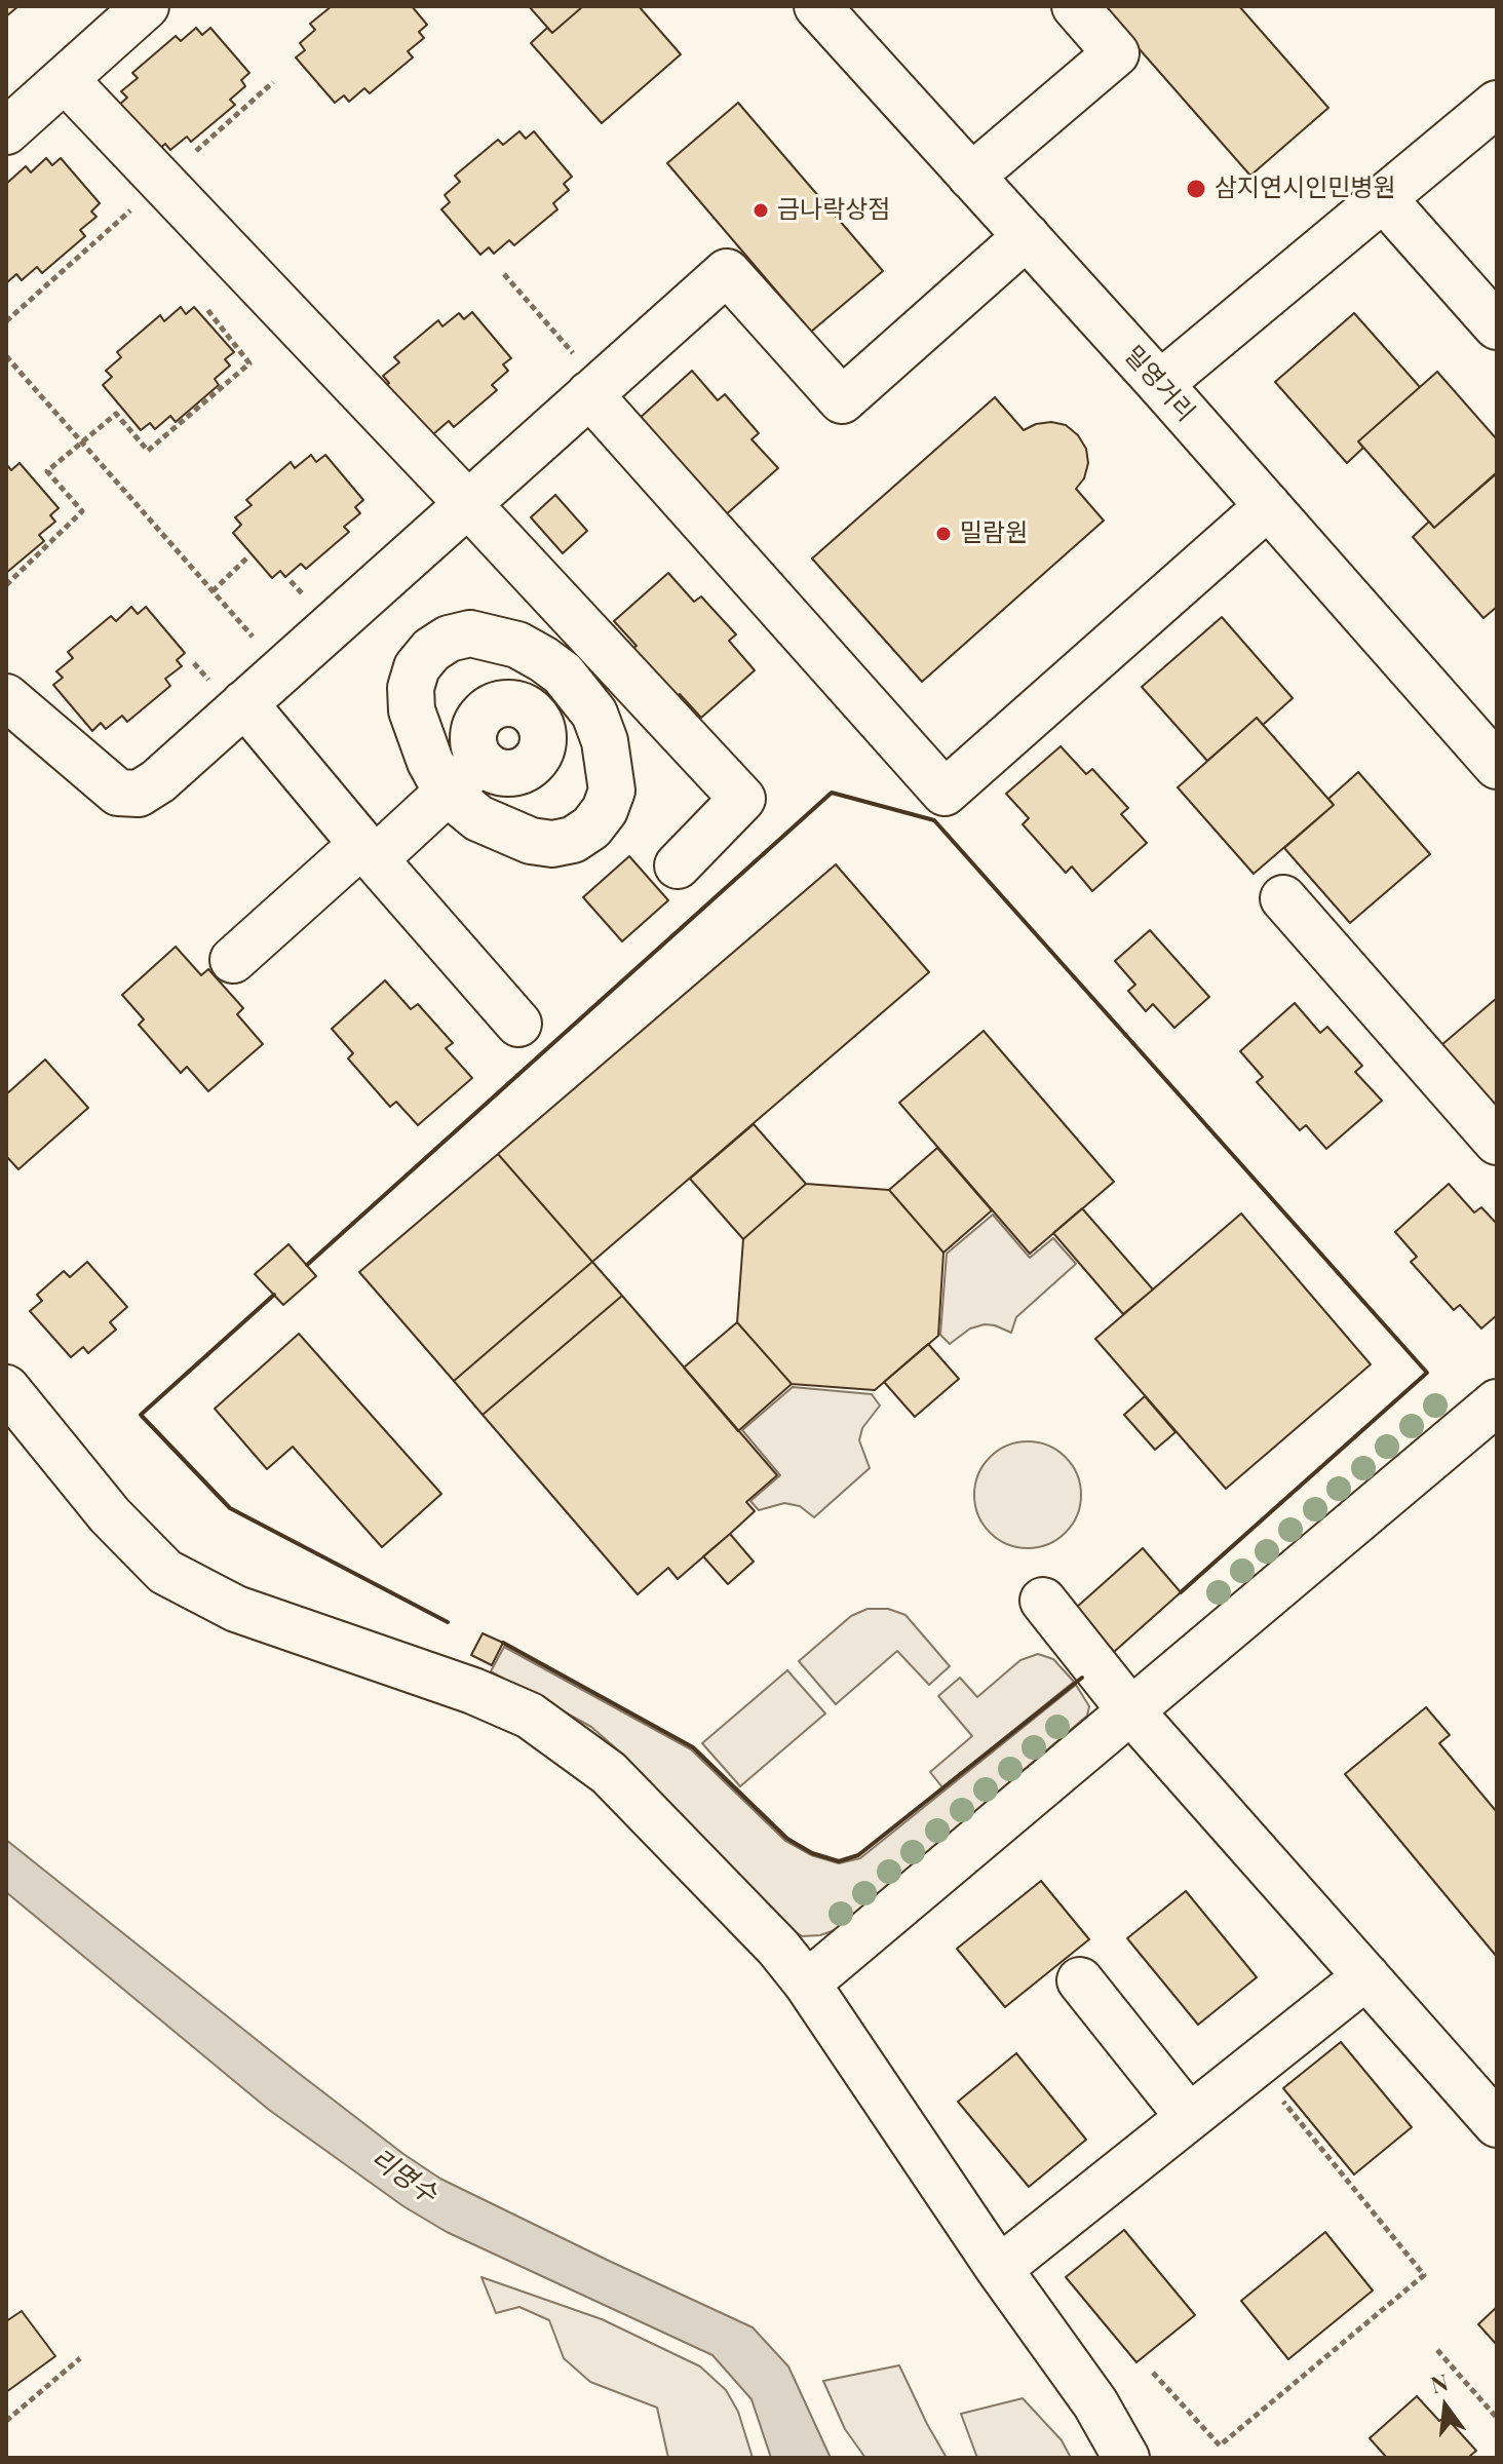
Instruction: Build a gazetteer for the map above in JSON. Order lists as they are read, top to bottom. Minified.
{"streets":{"street":["밀영거리"]},"water":["리명수"],"places":["삼지연시인민병원","금나락상점","밀람원"],"north":"top"}
